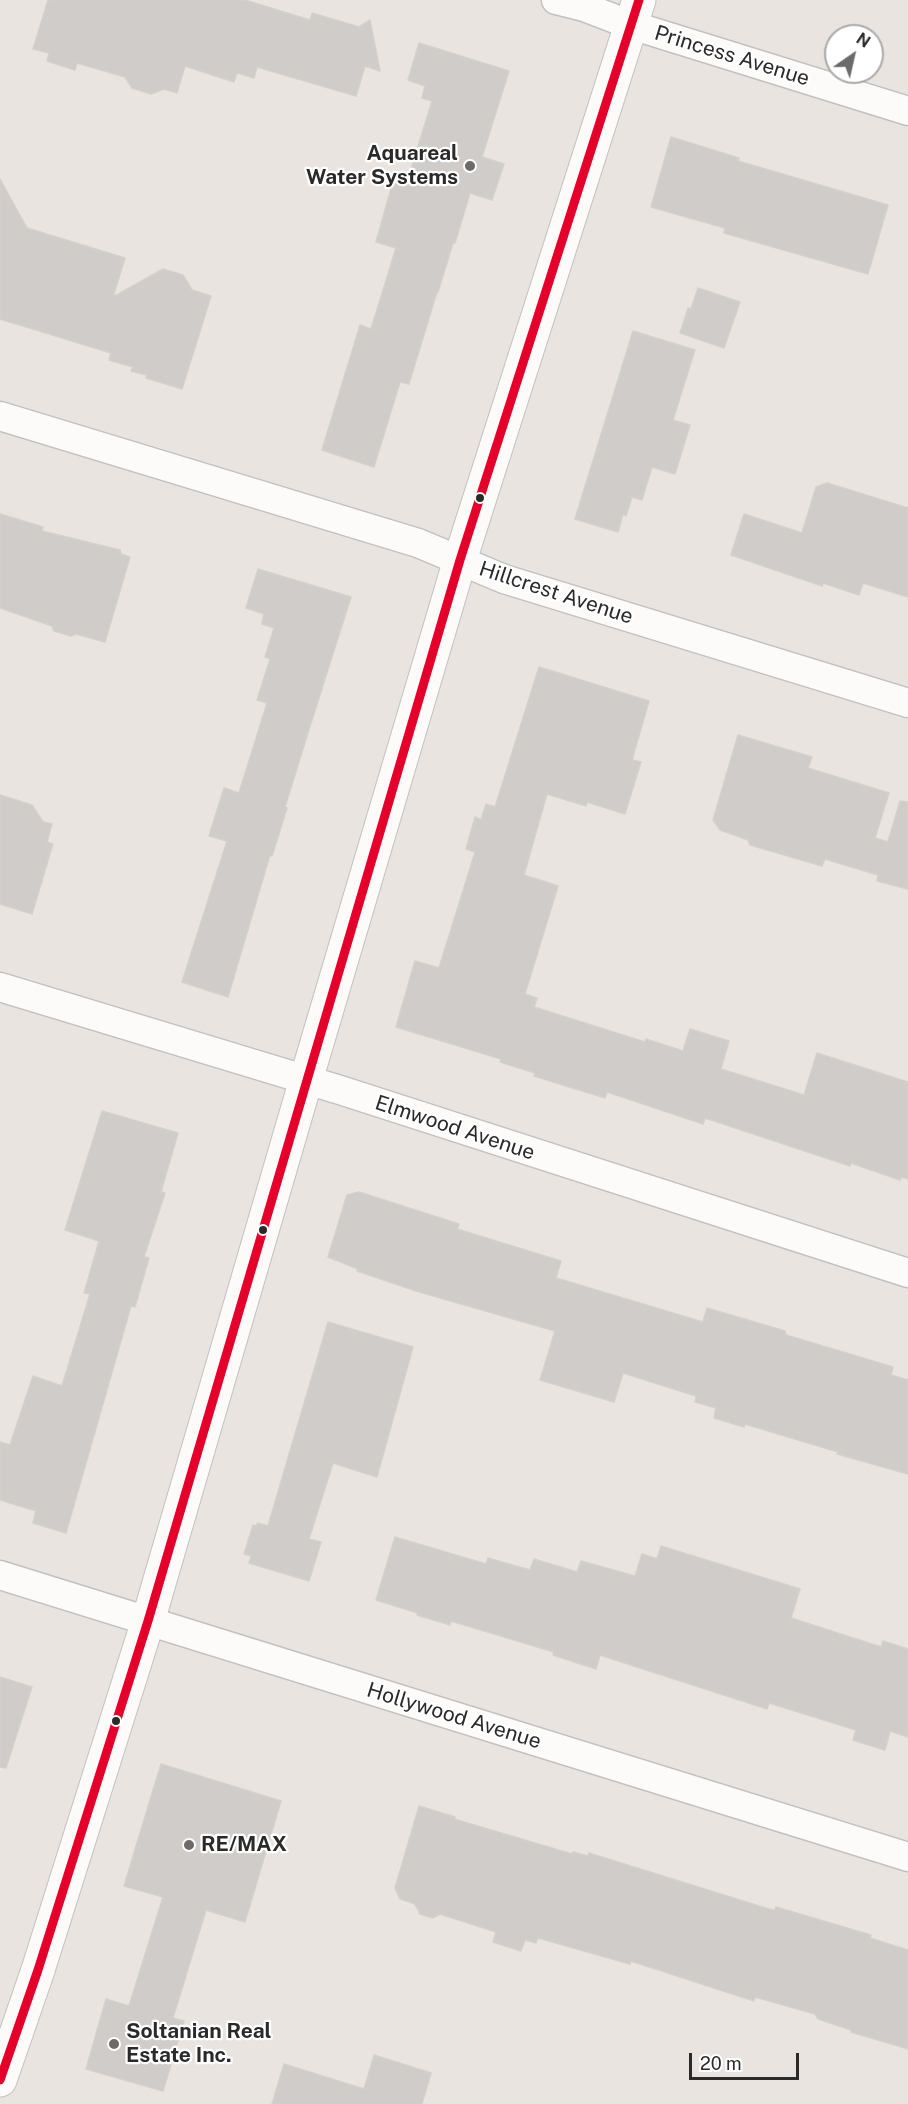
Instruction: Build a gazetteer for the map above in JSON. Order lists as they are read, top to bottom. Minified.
{"streets":{"street":["Princess Avenue","Hillcrest Avenue","Elmwood Avenue","Hollywood Avenue"]},"places":["Aquareal Water Systems","RE/MAX","Soltanian Real Estate Inc."],"scale_bar":"20 m","north":"top right"}
